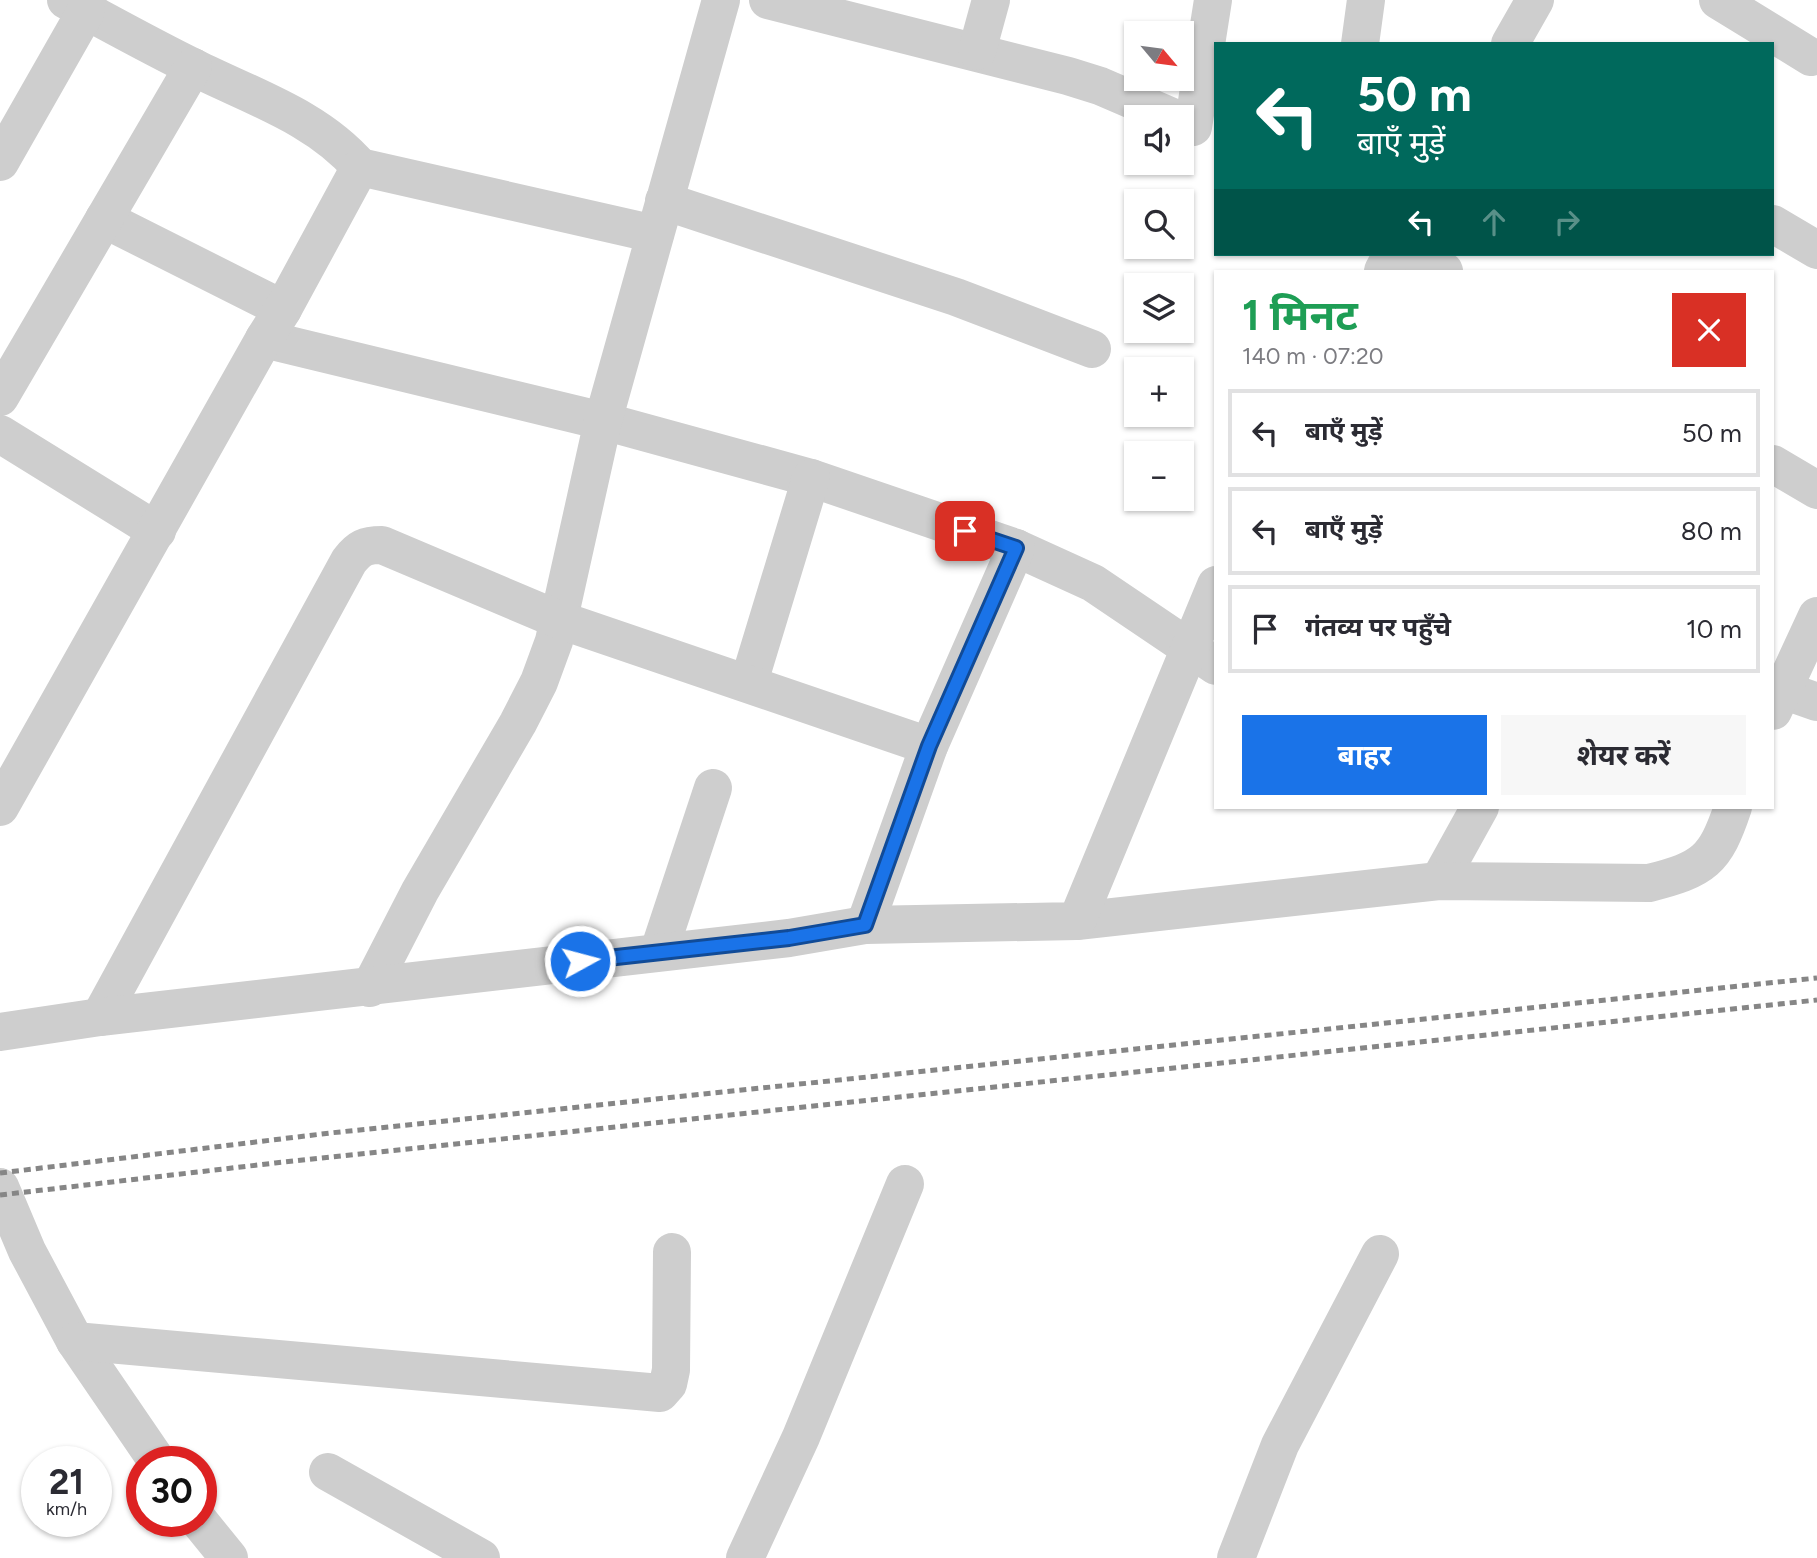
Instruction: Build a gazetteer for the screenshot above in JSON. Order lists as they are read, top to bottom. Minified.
{"north":"bottom right","page":{"map_buttons":["+","−"],"turn":["50 m","बाएँ मुड़ें"],"heading":["1 मिनट","140 m · 07:20"],"list":[{"name":"बाएँ मुड़ें","value":"50 m"},{"name":"बाएँ मुड़ें","value":"80 m"},{"name":"गंतव्य पर पहुँचे","value":"10 m"}],"buttons":["बाहर","शेयर करें"],"speed":"21 km/h","limit":"30"}}
